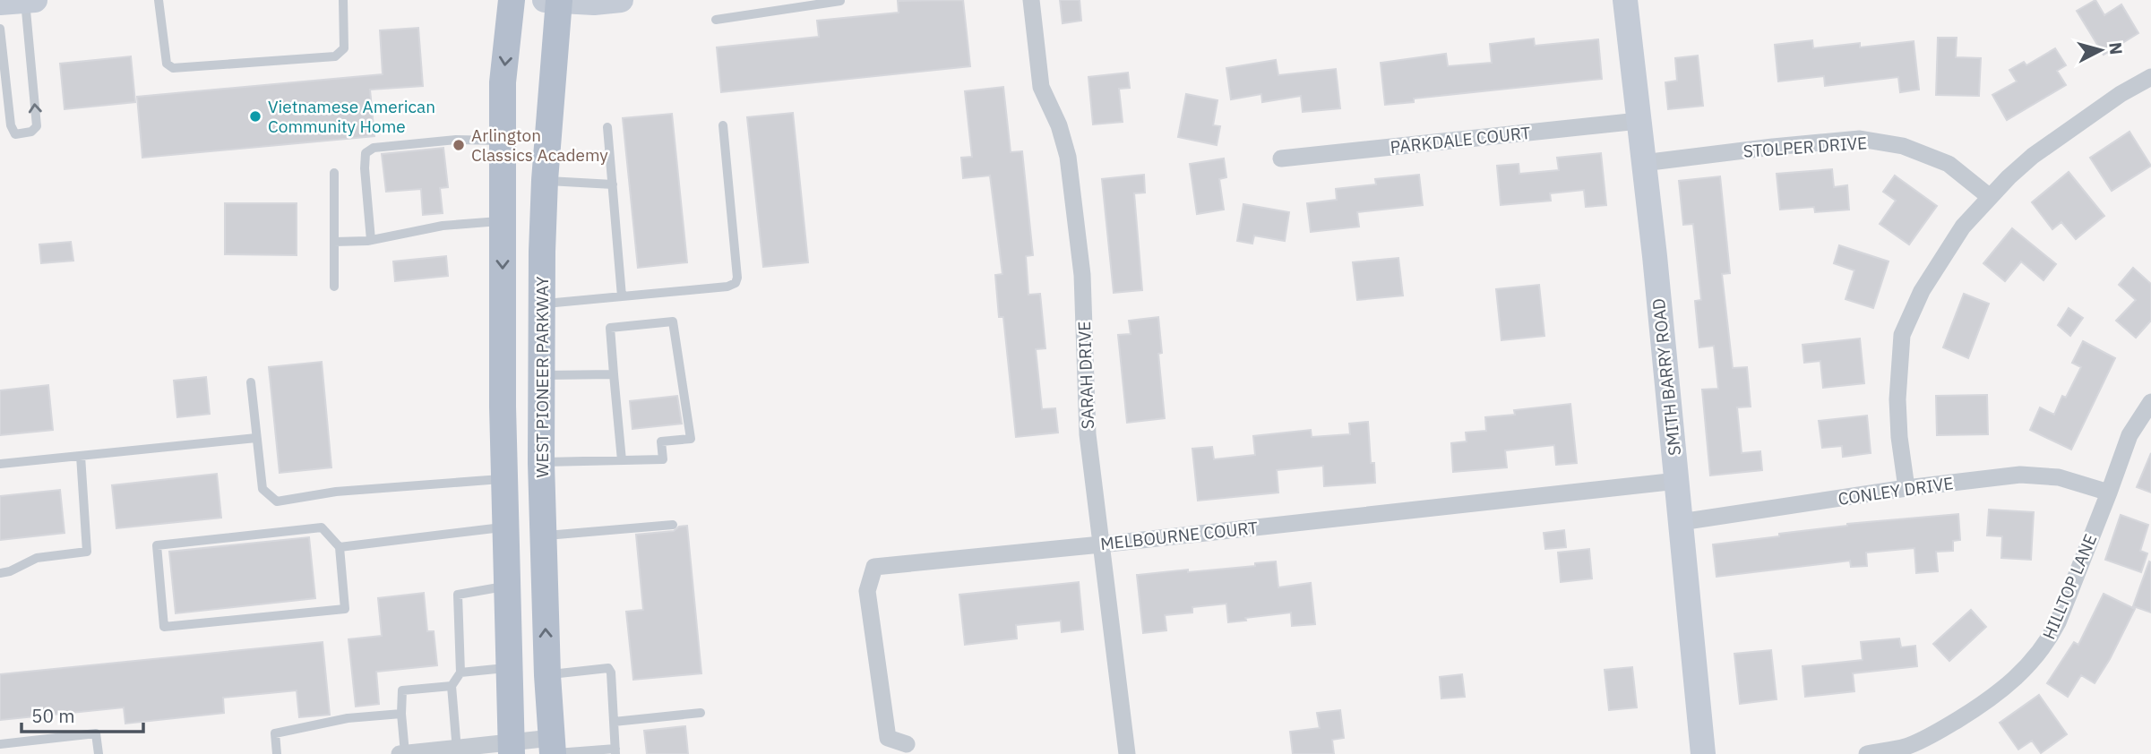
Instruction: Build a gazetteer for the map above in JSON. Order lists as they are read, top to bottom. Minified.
{"streets":{"main road":["WEST PIONEER PARKWAY"],"street":["PARKDALE COURT","STOLPER DRIVE","SARAH DRIVE","SMITH BARRY ROAD","CONLEY DRIVE","MELBOURNE COURT","HILLTOP LANE"]},"crossings":[["PARKDALE COURT","SMITH BARRY ROAD"],["STOLPER DRIVE","SMITH BARRY ROAD"],["SARAH DRIVE","MELBOURNE COURT"],["SMITH BARRY ROAD","CONLEY DRIVE"],["SMITH BARRY ROAD","MELBOURNE COURT"],["CONLEY DRIVE","HILLTOP LANE"]],"places":["Vietnamese American Community Home","Arlington Classics Academy"],"scale_bar":"50 m","north":"right"}
